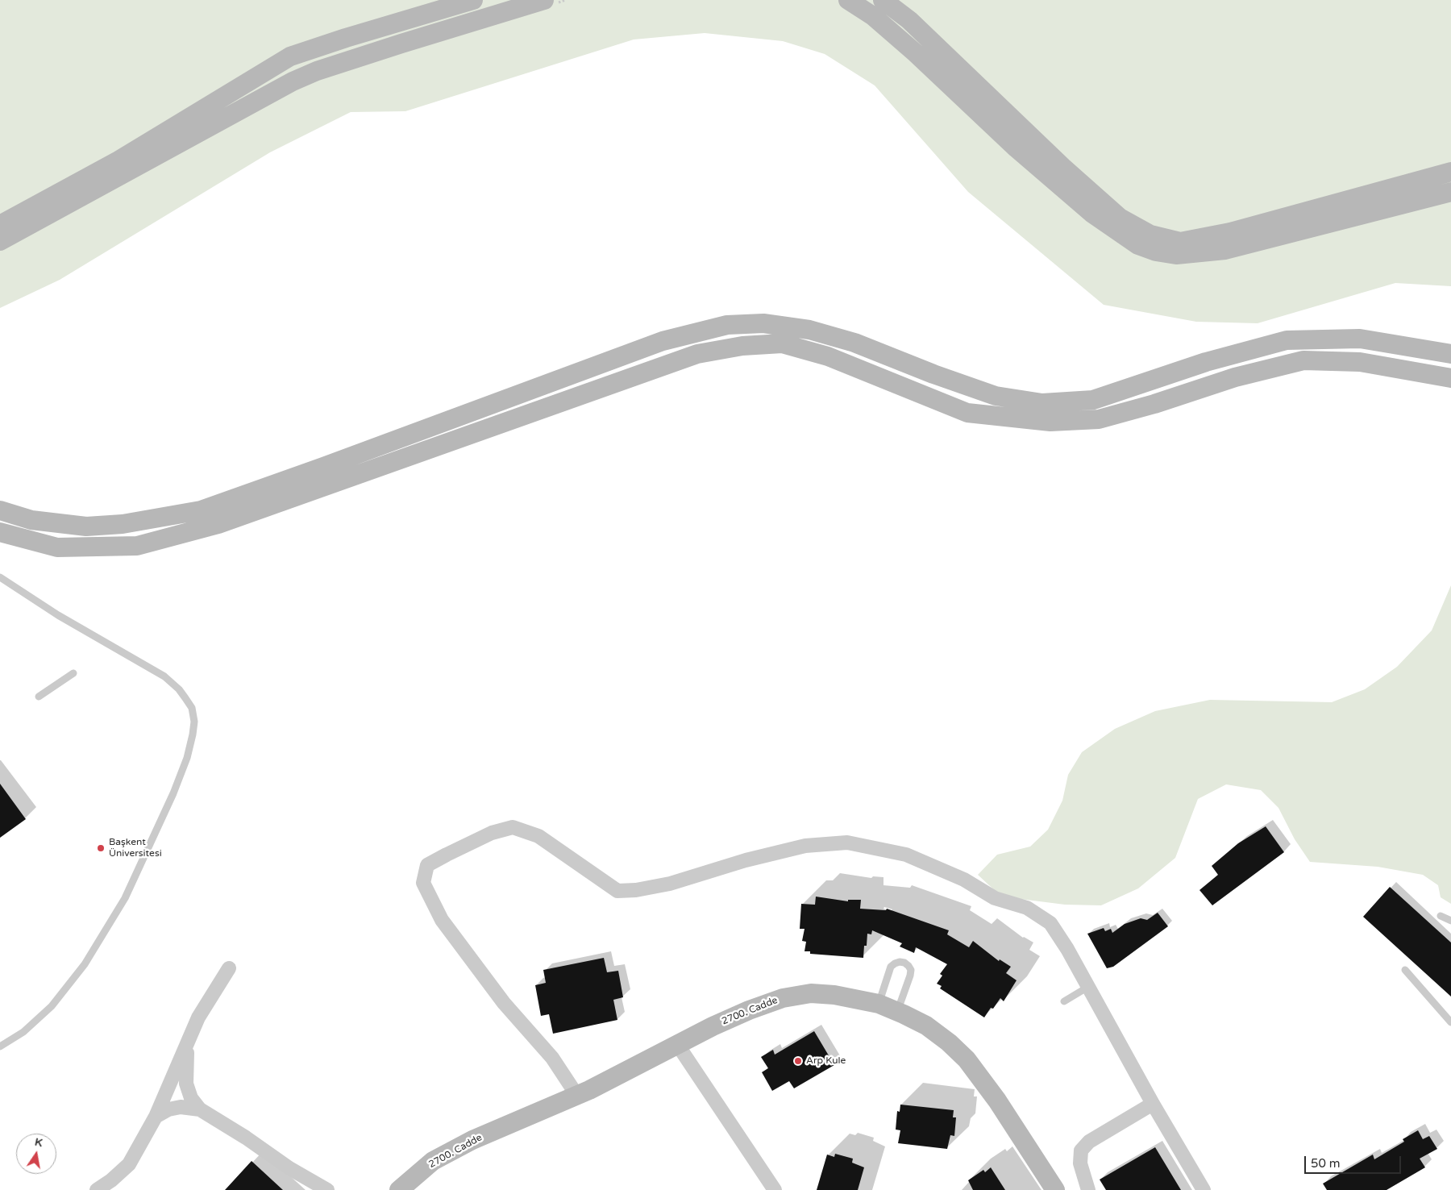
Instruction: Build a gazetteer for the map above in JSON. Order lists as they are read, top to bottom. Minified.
{"streets":{"street":["2700. Cadde"]},"places":["Başkent Üniversitesi","Arp Kule"],"scale_bar":"50 m","north":"top"}
